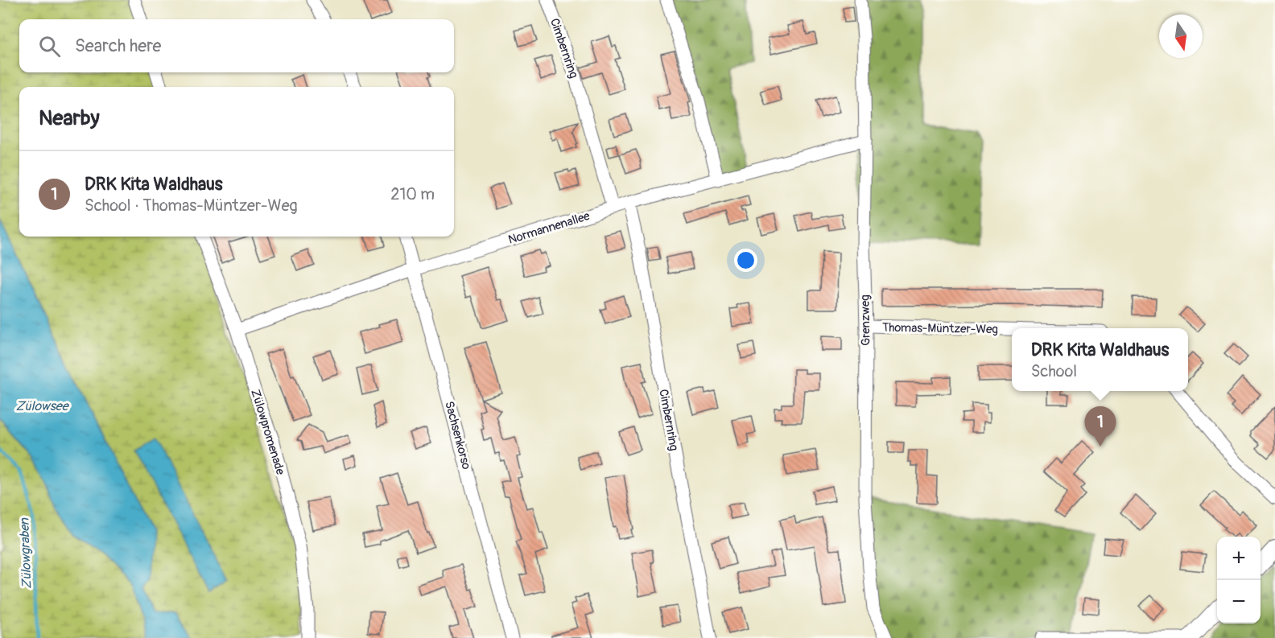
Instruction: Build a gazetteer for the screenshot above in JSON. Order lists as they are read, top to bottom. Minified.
{"streets":{"street":["Cimbernring","Normannenallee","Grenzweg","Thomas-Müntzer-Weg","Zülowpromenade","Sachsenkorso"]},"crossings":[["Cimbernring","Normannenallee"],["Normannenallee","Grenzweg"],["Normannenallee","Zülowpromenade"],["Normannenallee","Sachsenkorso"],["Grenzweg","Thomas-Müntzer-Weg"]],"water":["Zülowsee","Zülowgraben"],"north":"bottom","page":{"search":"Search here","heading":"Nearby","list":[{"mark":"1","name":"DRK Kita Waldhaus","note":"School · Thomas-Müntzer-Weg","value":"210 m"}],"popup":["DRK Kita Waldhaus","School"],"pins":"1","map_buttons":["+","−"]}}
